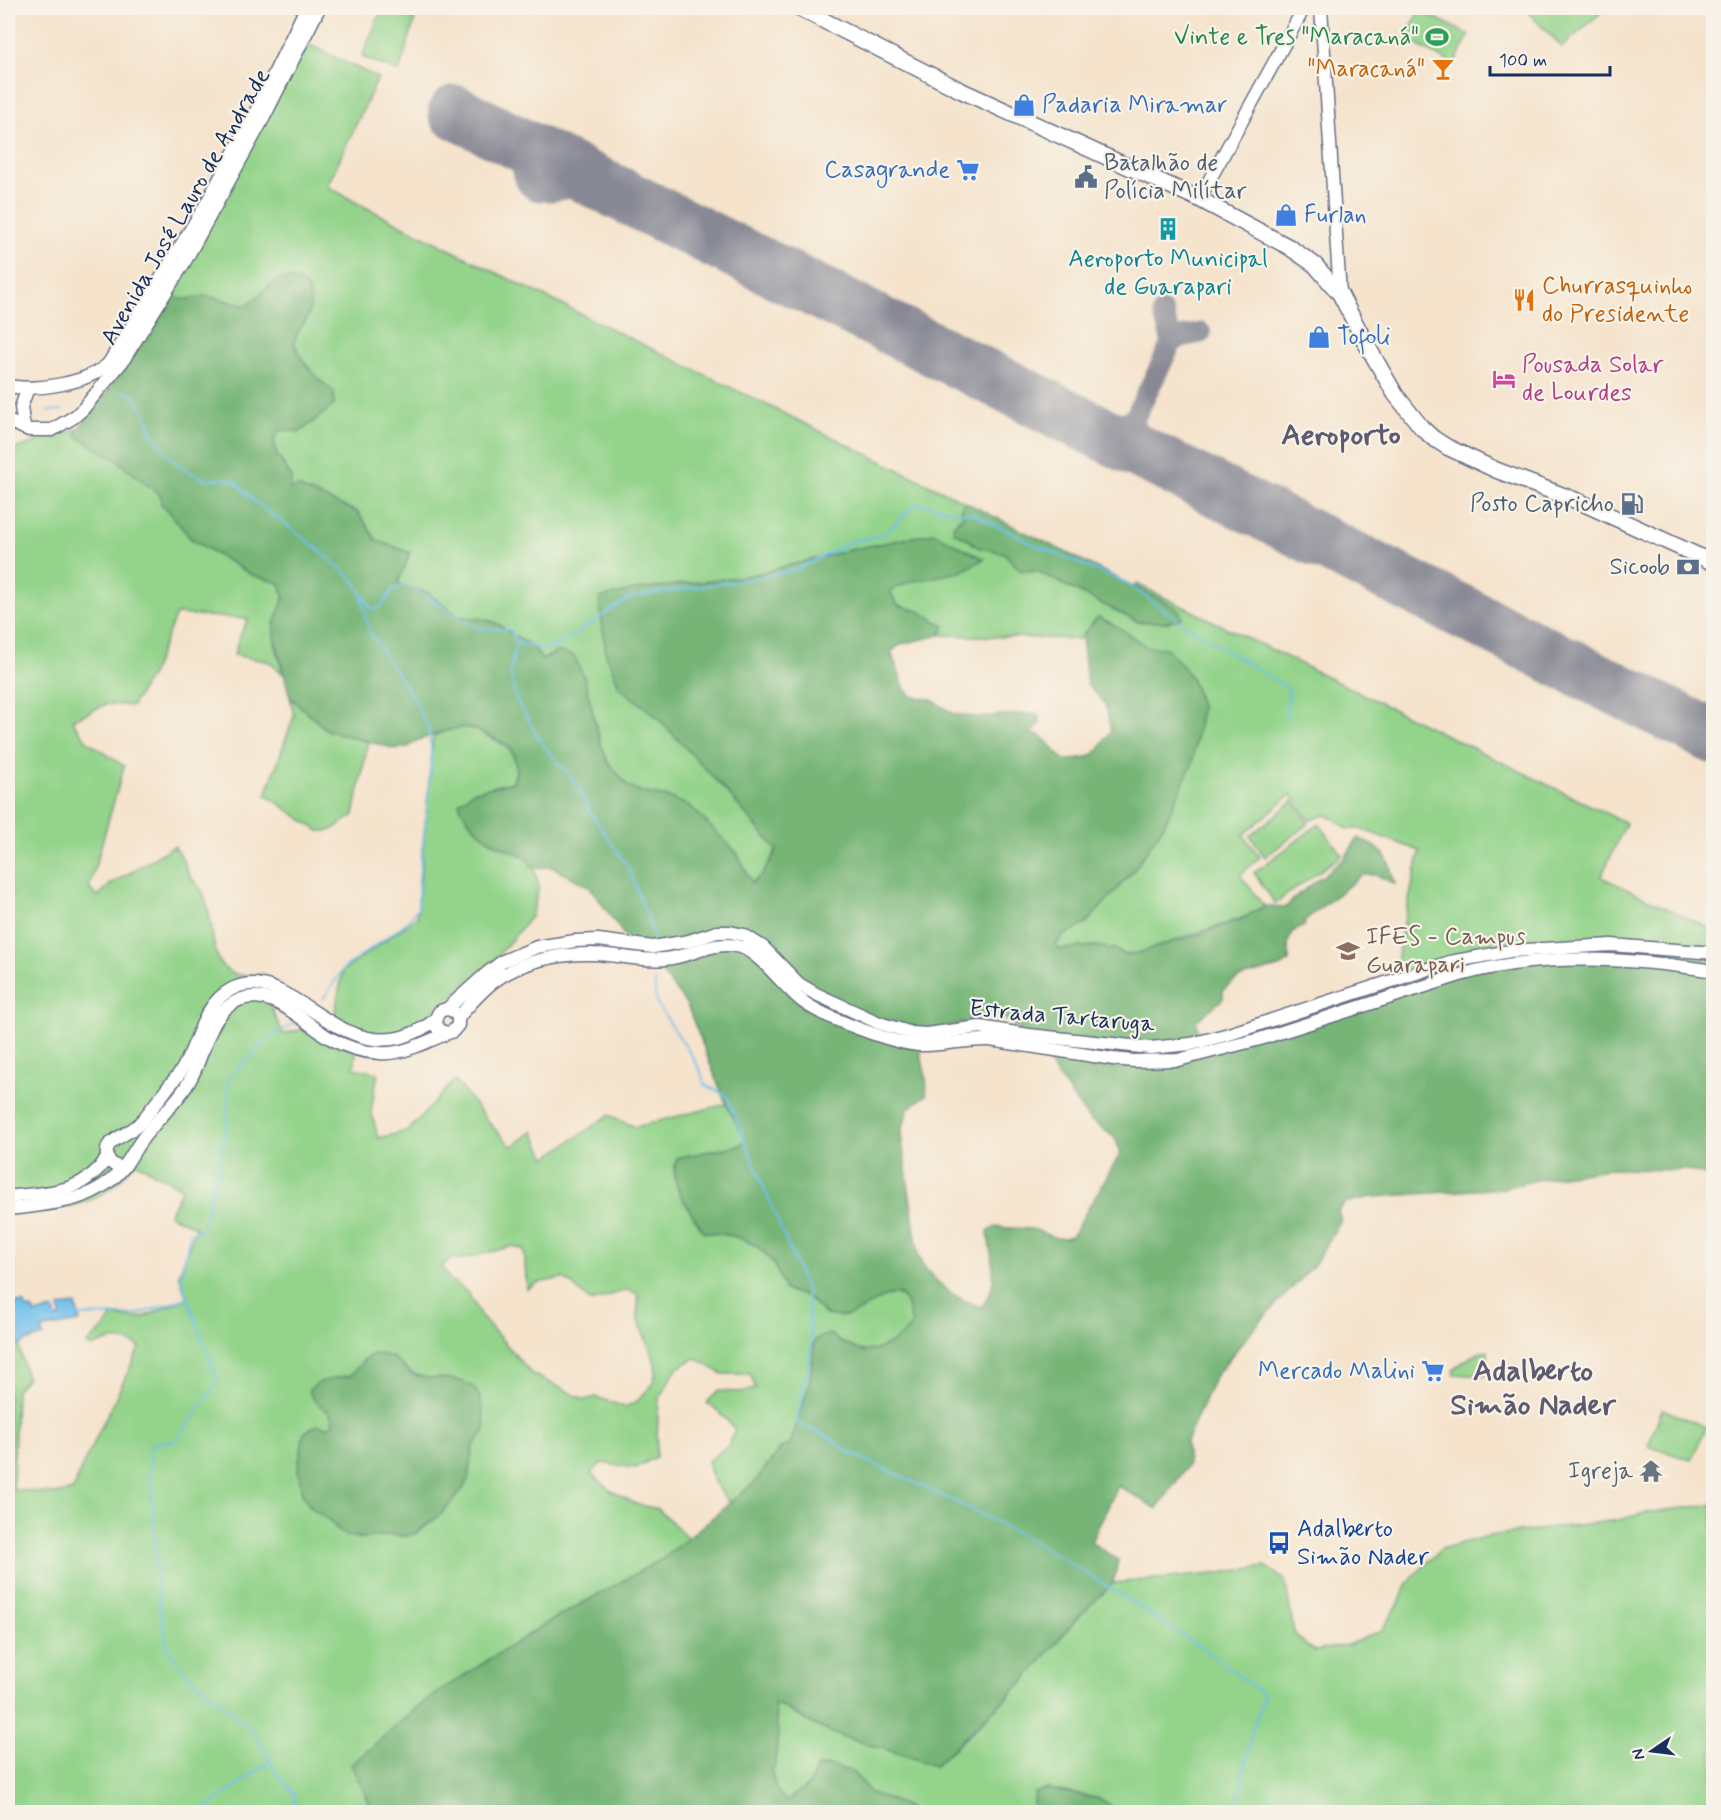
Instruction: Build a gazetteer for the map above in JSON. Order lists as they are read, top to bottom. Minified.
{"streets":{"street":["Avenida José Lauro de Andrade","Estrada Tartaruga"]},"districts":["Aeroporto","Adalberto Simão Nader"],"places":{"sports":["Vinte e Tres \"Maracaná\""],"bar":["\"Maracaná\""],"shop":["Padaria Miramar","Furlan","Tofoli"],"supermarket":["Casagrande","Mercado Malini"],"public building":["Batalhão de Polícia Milítar"],"building":["Aeroporto Municipal de Guarapari"],"restaurant":["Churrasquinho do Presidente"],"hotel":["Pousada Solar de Lourdes"],"fuel station":["Posto Capricho"],"bank":["Sicoob"],"school or university":["IFES - Campus Guarapari"],"temple":["Igreja"],"bus stop":["Adalberto Simão Nader"]},"scale_bar":"100 m","north":"left"}
